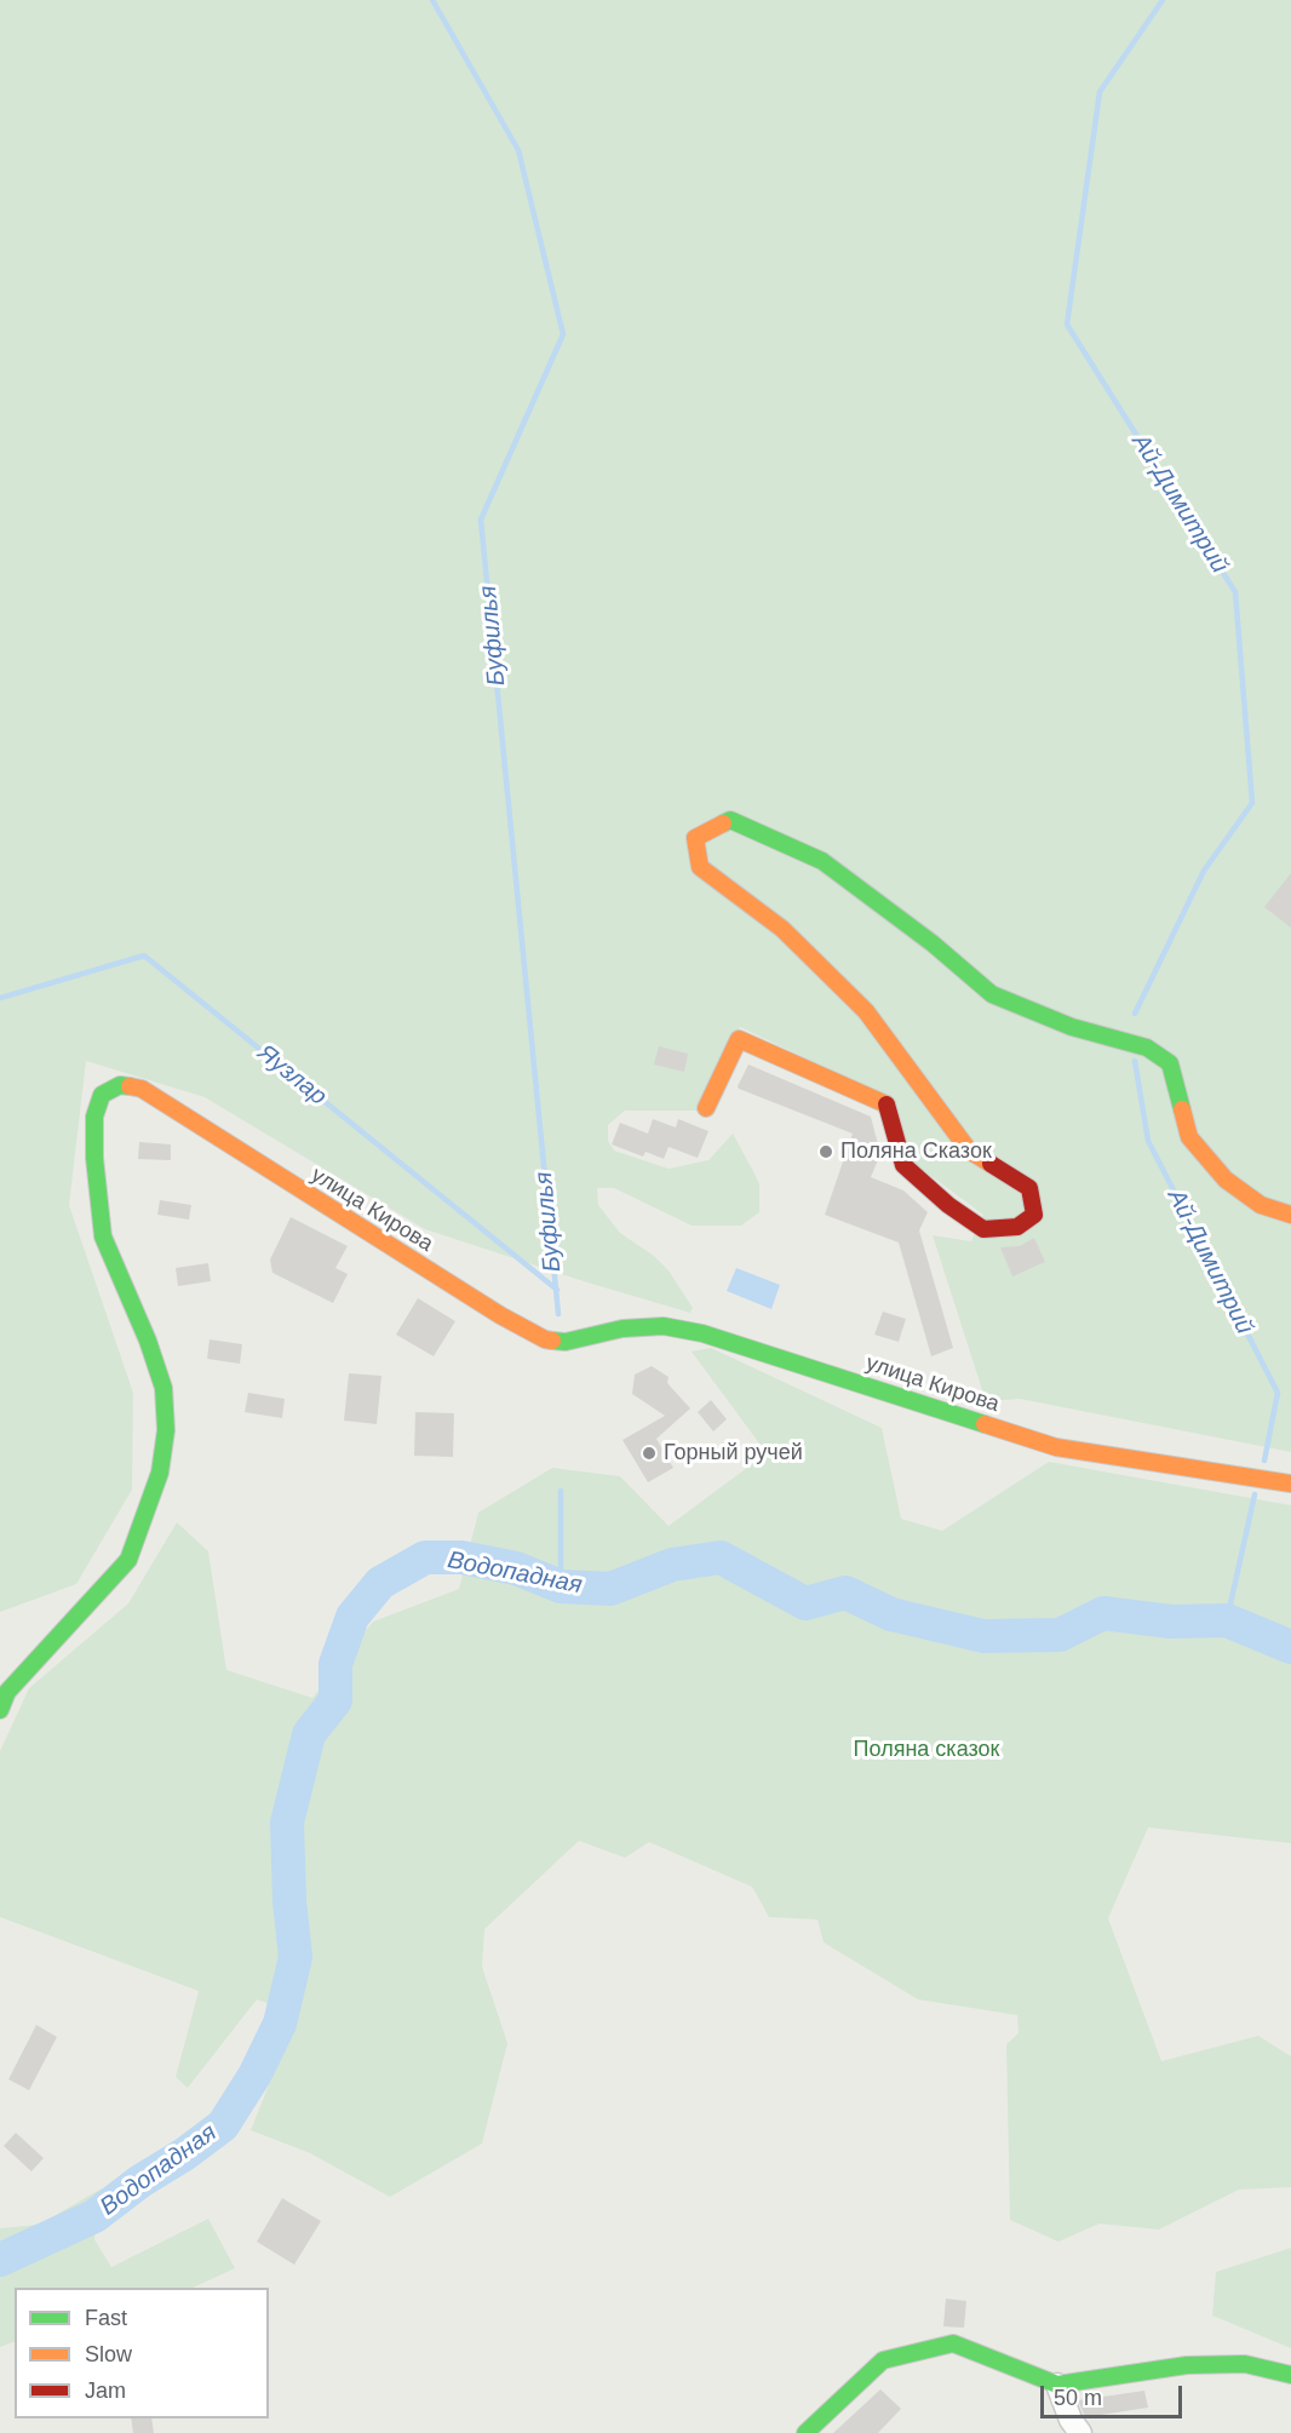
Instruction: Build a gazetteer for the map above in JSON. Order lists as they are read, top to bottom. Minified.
{"streets":{"street":["улица Кирова"]},"water":["Ай-Димитрий","Буфилья","Яузлар","Водопадная"],"parks":["Поляна сказок"],"places":["Поляна Сказок","Горный ручей"],"legend":["Fast","Slow","Jam"],"scale_bar":"50 m"}
